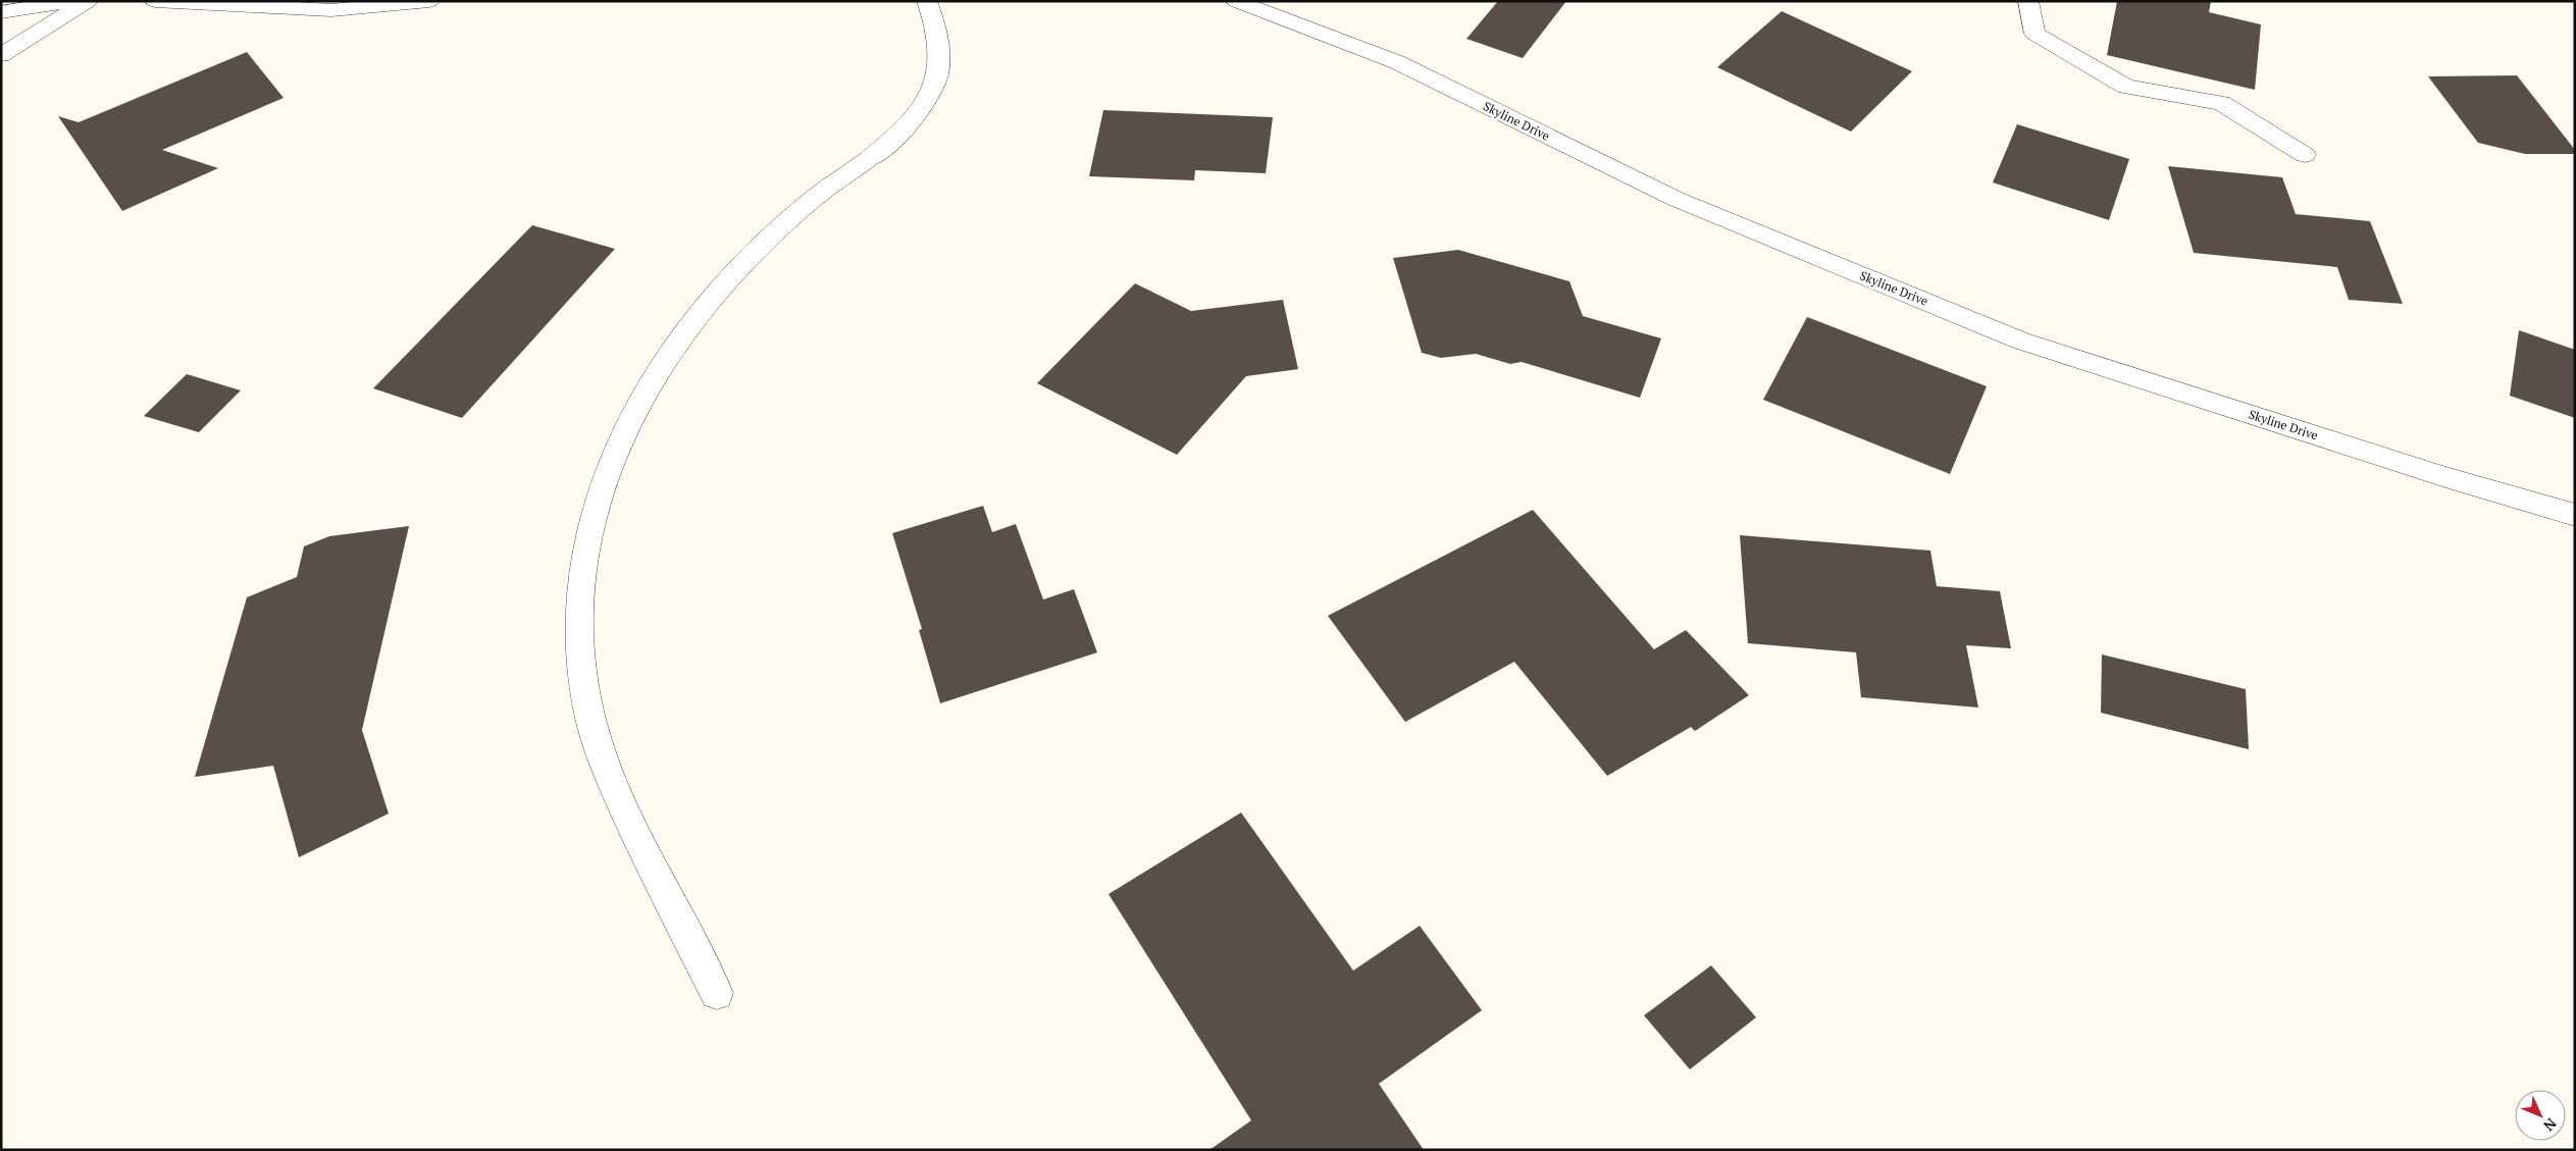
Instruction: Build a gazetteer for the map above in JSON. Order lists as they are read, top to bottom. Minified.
{"streets":{"street":["Skyline Drive"]},"north":"bottom right"}
